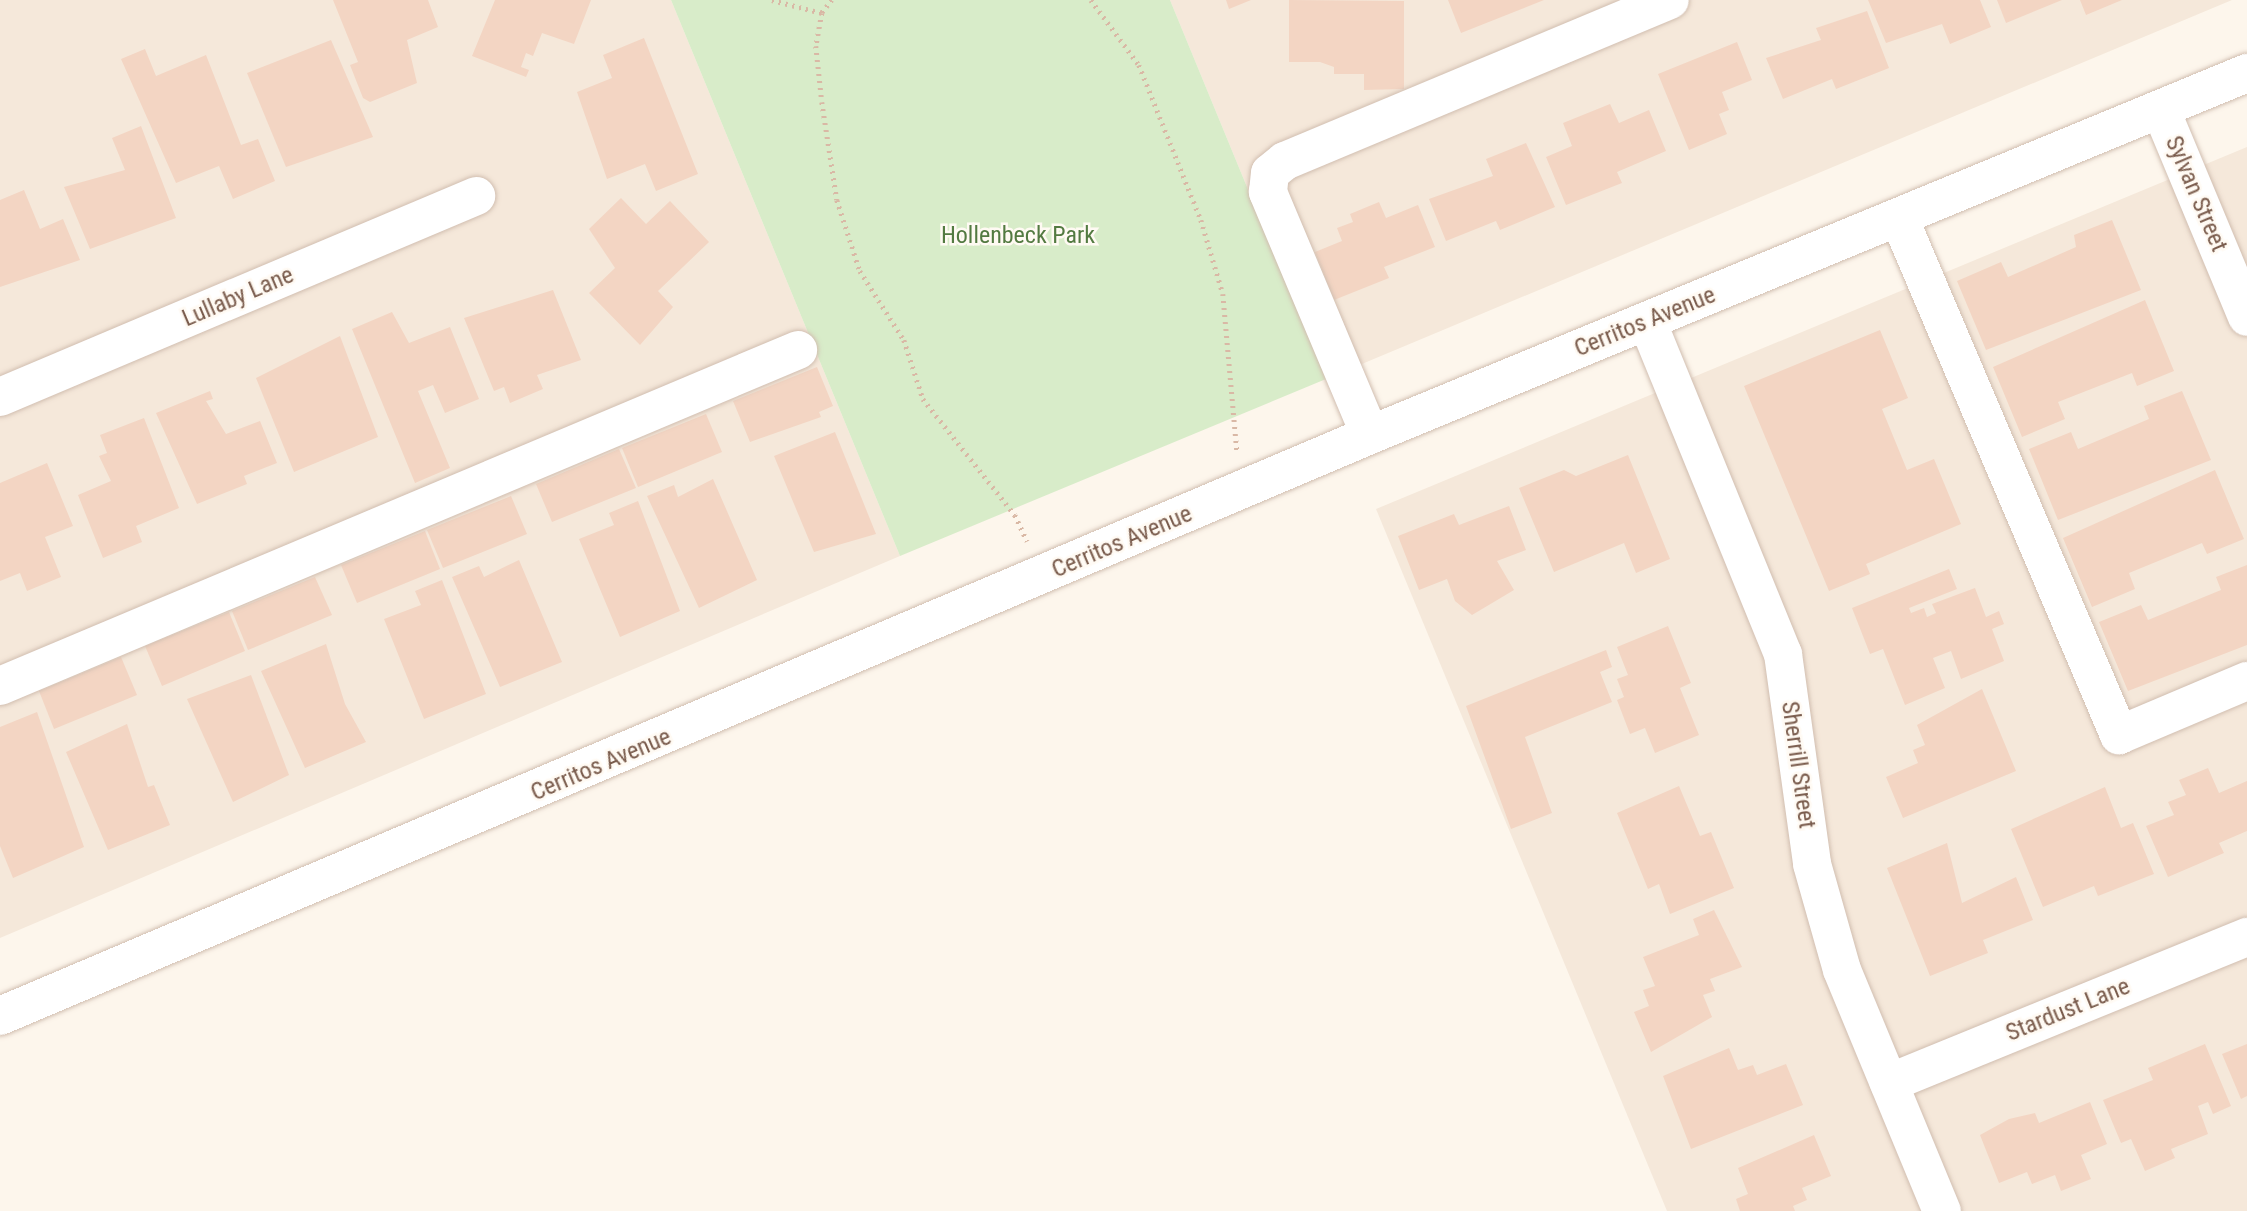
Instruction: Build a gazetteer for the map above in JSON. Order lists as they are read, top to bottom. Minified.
{"streets":{"street":["Sylvan Street","Lullaby Lane","Cerritos Avenue","Sherrill Street","Stardust Lane"]},"crossings":[["Sylvan Street","Cerritos Avenue"],["Cerritos Avenue","Sherrill Street"],["Sherrill Street","Stardust Lane"]],"parks":["Hollenbeck Park"]}
